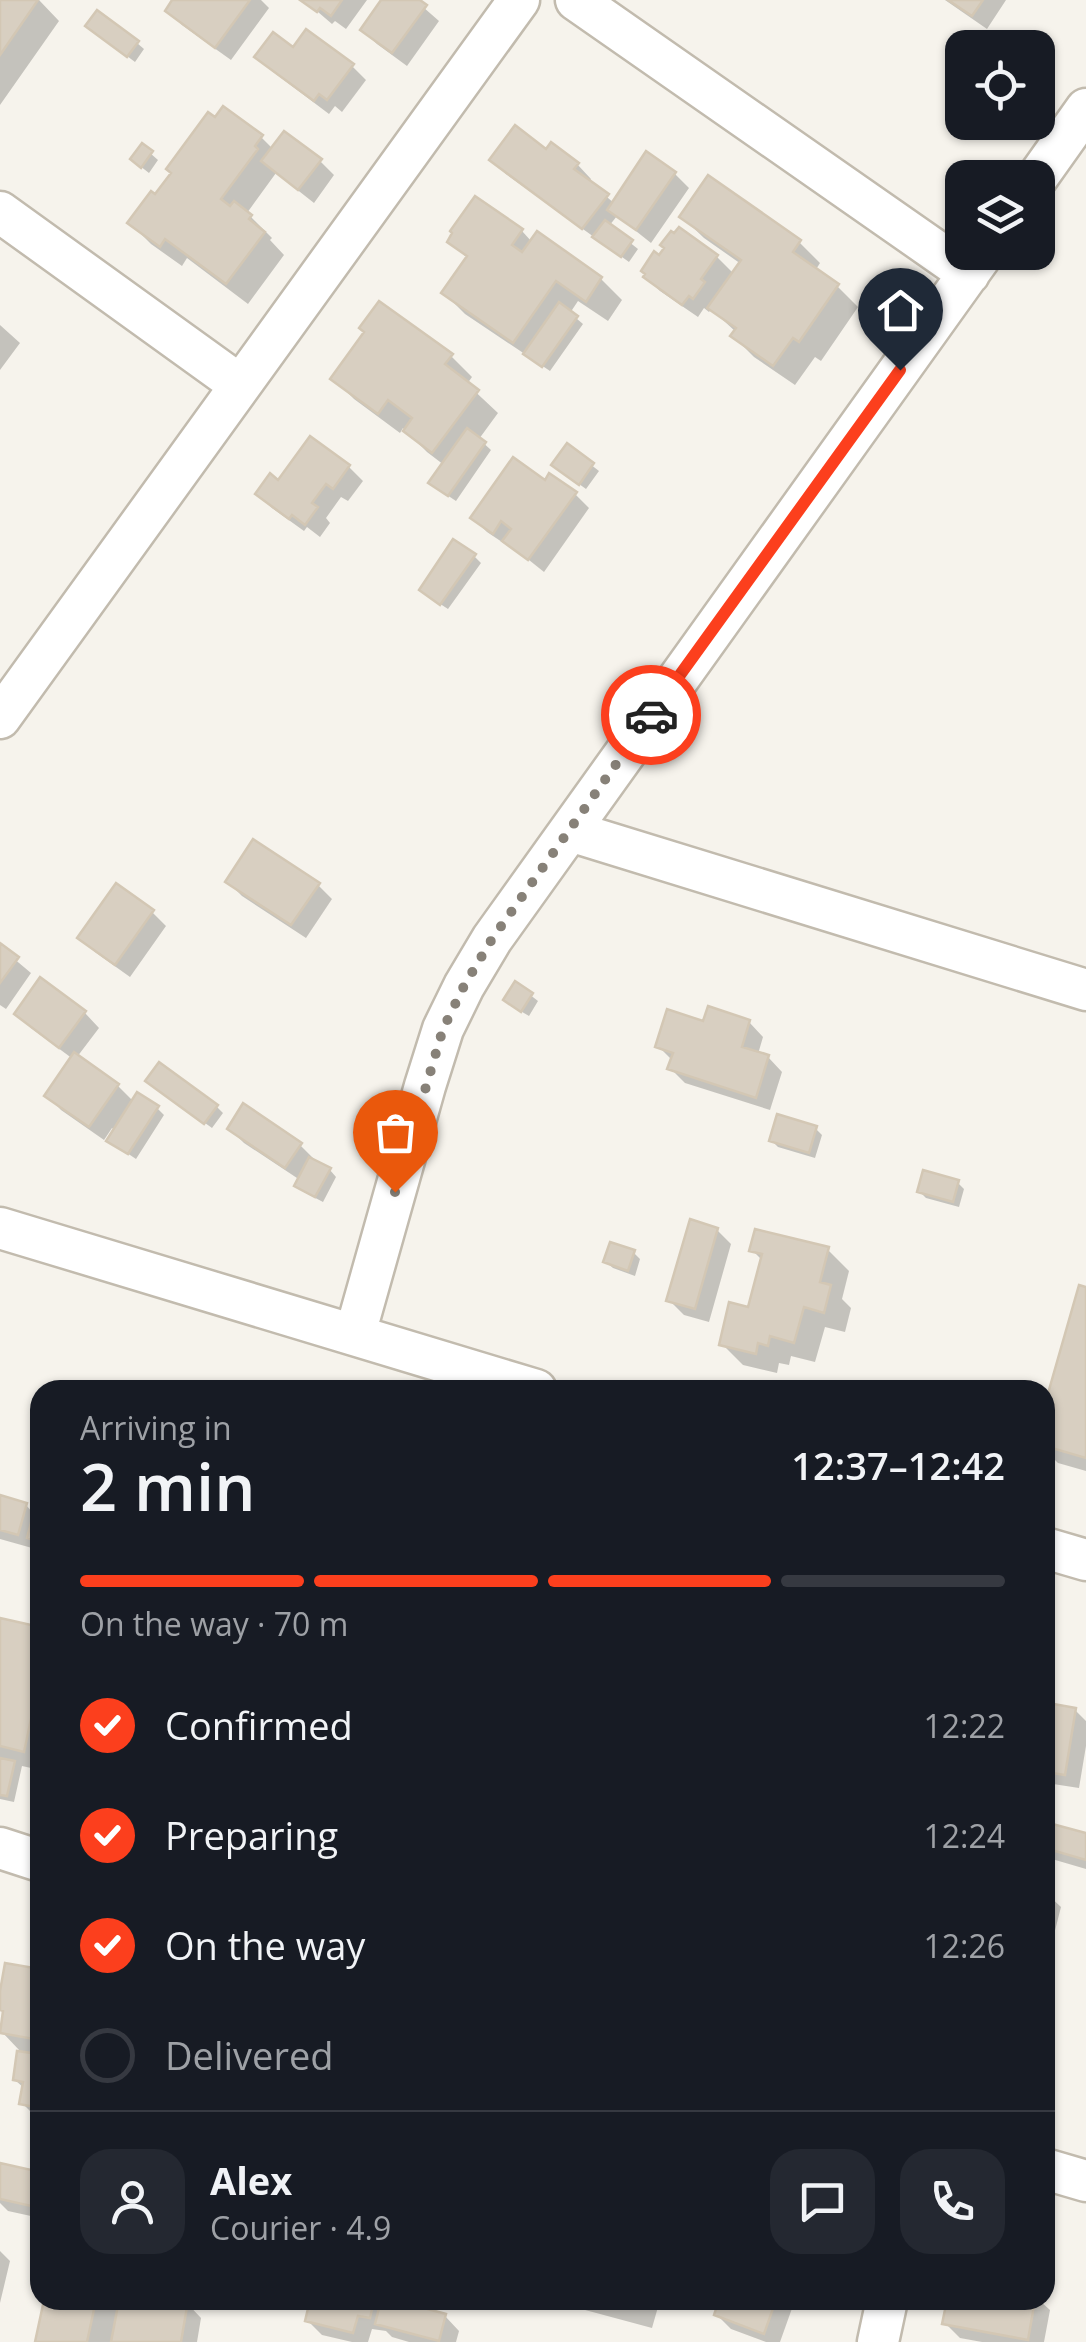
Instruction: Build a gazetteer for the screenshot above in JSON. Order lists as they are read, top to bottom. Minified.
{"page":{"heading":["2 min","Arriving in","12:37–12:42"],"panel":["Alex","Courier · 4.9"],"bar":"On the way · 70 m","list":[["Confirmed","12:22"],["Preparing","12:24"],["On the way","12:26"],"Delivered"]}}
